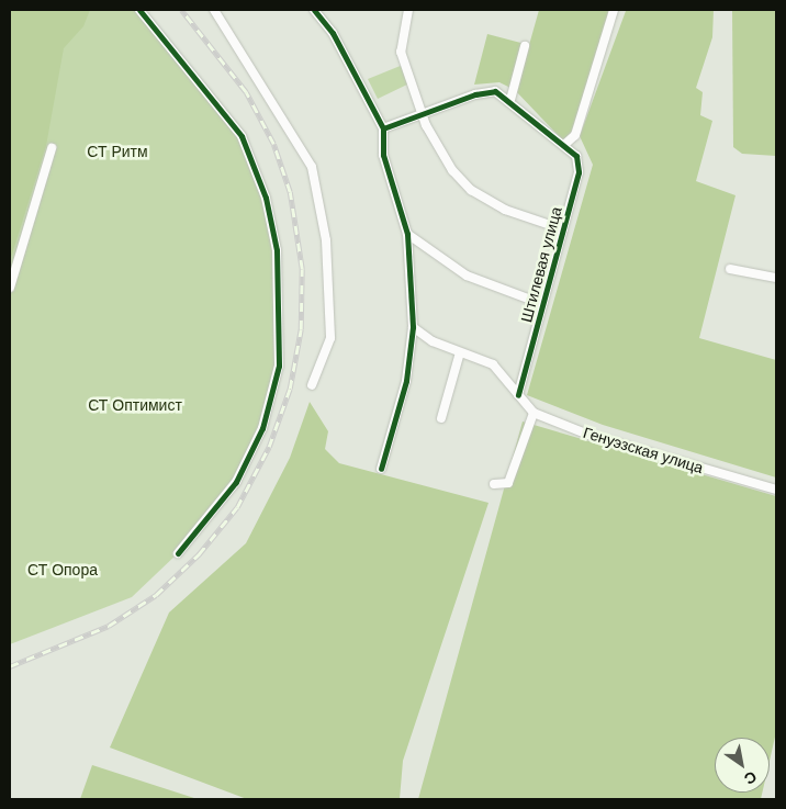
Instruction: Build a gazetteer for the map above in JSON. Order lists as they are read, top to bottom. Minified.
{"streets":{"street":["Штилевая улица","Генуэзская улица"]},"crossings":[["Штилевая улица","Генуэзская улица"]],"parks":["СТ Ритм","СТ Оптимист","СТ Опора"],"north":"bottom right"}
